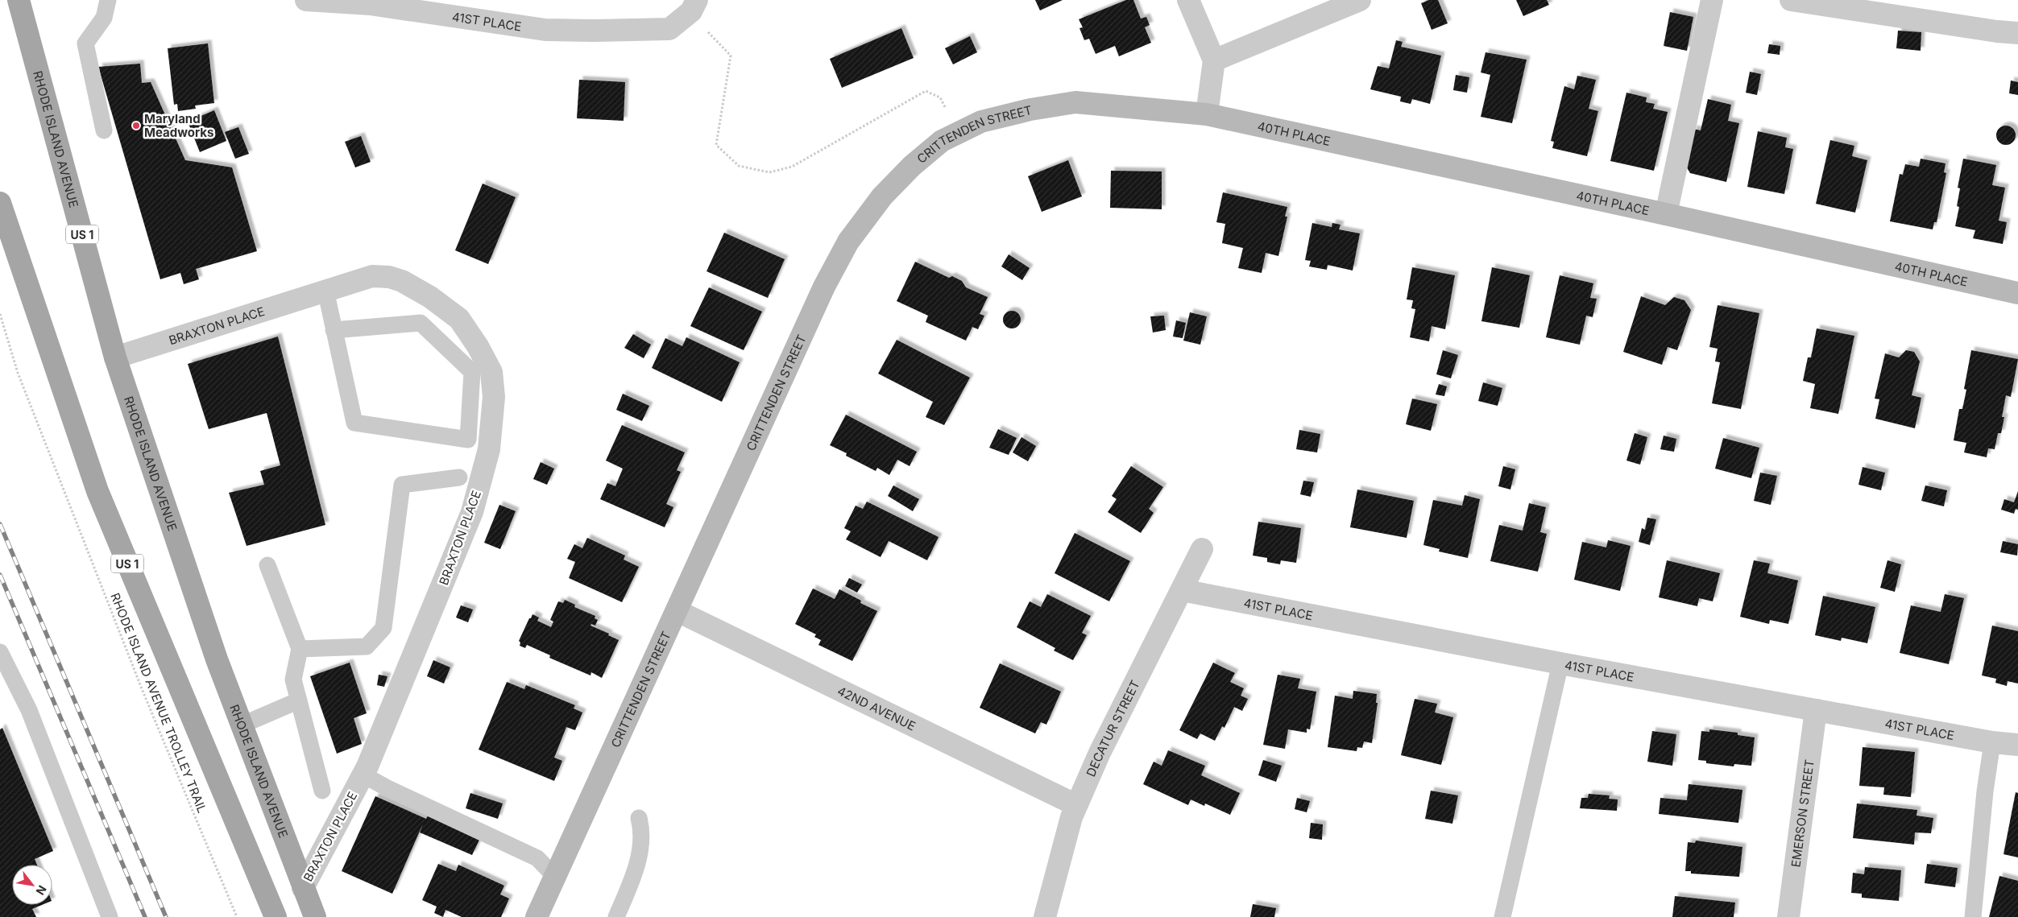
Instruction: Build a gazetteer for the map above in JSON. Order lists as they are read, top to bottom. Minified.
{"streets":{"main road":["RHODE ISLAND AVENUE","US 1"],"street":["41ST PLACE","40TH PLACE","CRITTENDEN STREET","BRAXTON PLACE","42ND AVENUE","DECATUR STREET","EMERSON STREET"],"path":["RHODE ISLAND AVENUE TROLLEY TRAIL"]},"crossings":[["41ST PLACE","DECATUR STREET"],["41ST PLACE","EMERSON STREET"],["40TH PLACE","CRITTENDEN STREET"],["CRITTENDEN STREET","42ND AVENUE"],["RHODE ISLAND AVENUE","BRAXTON PLACE"],["42ND AVENUE","DECATUR STREET"]],"places":["Maryland Meadworks"],"north":"bottom right"}
